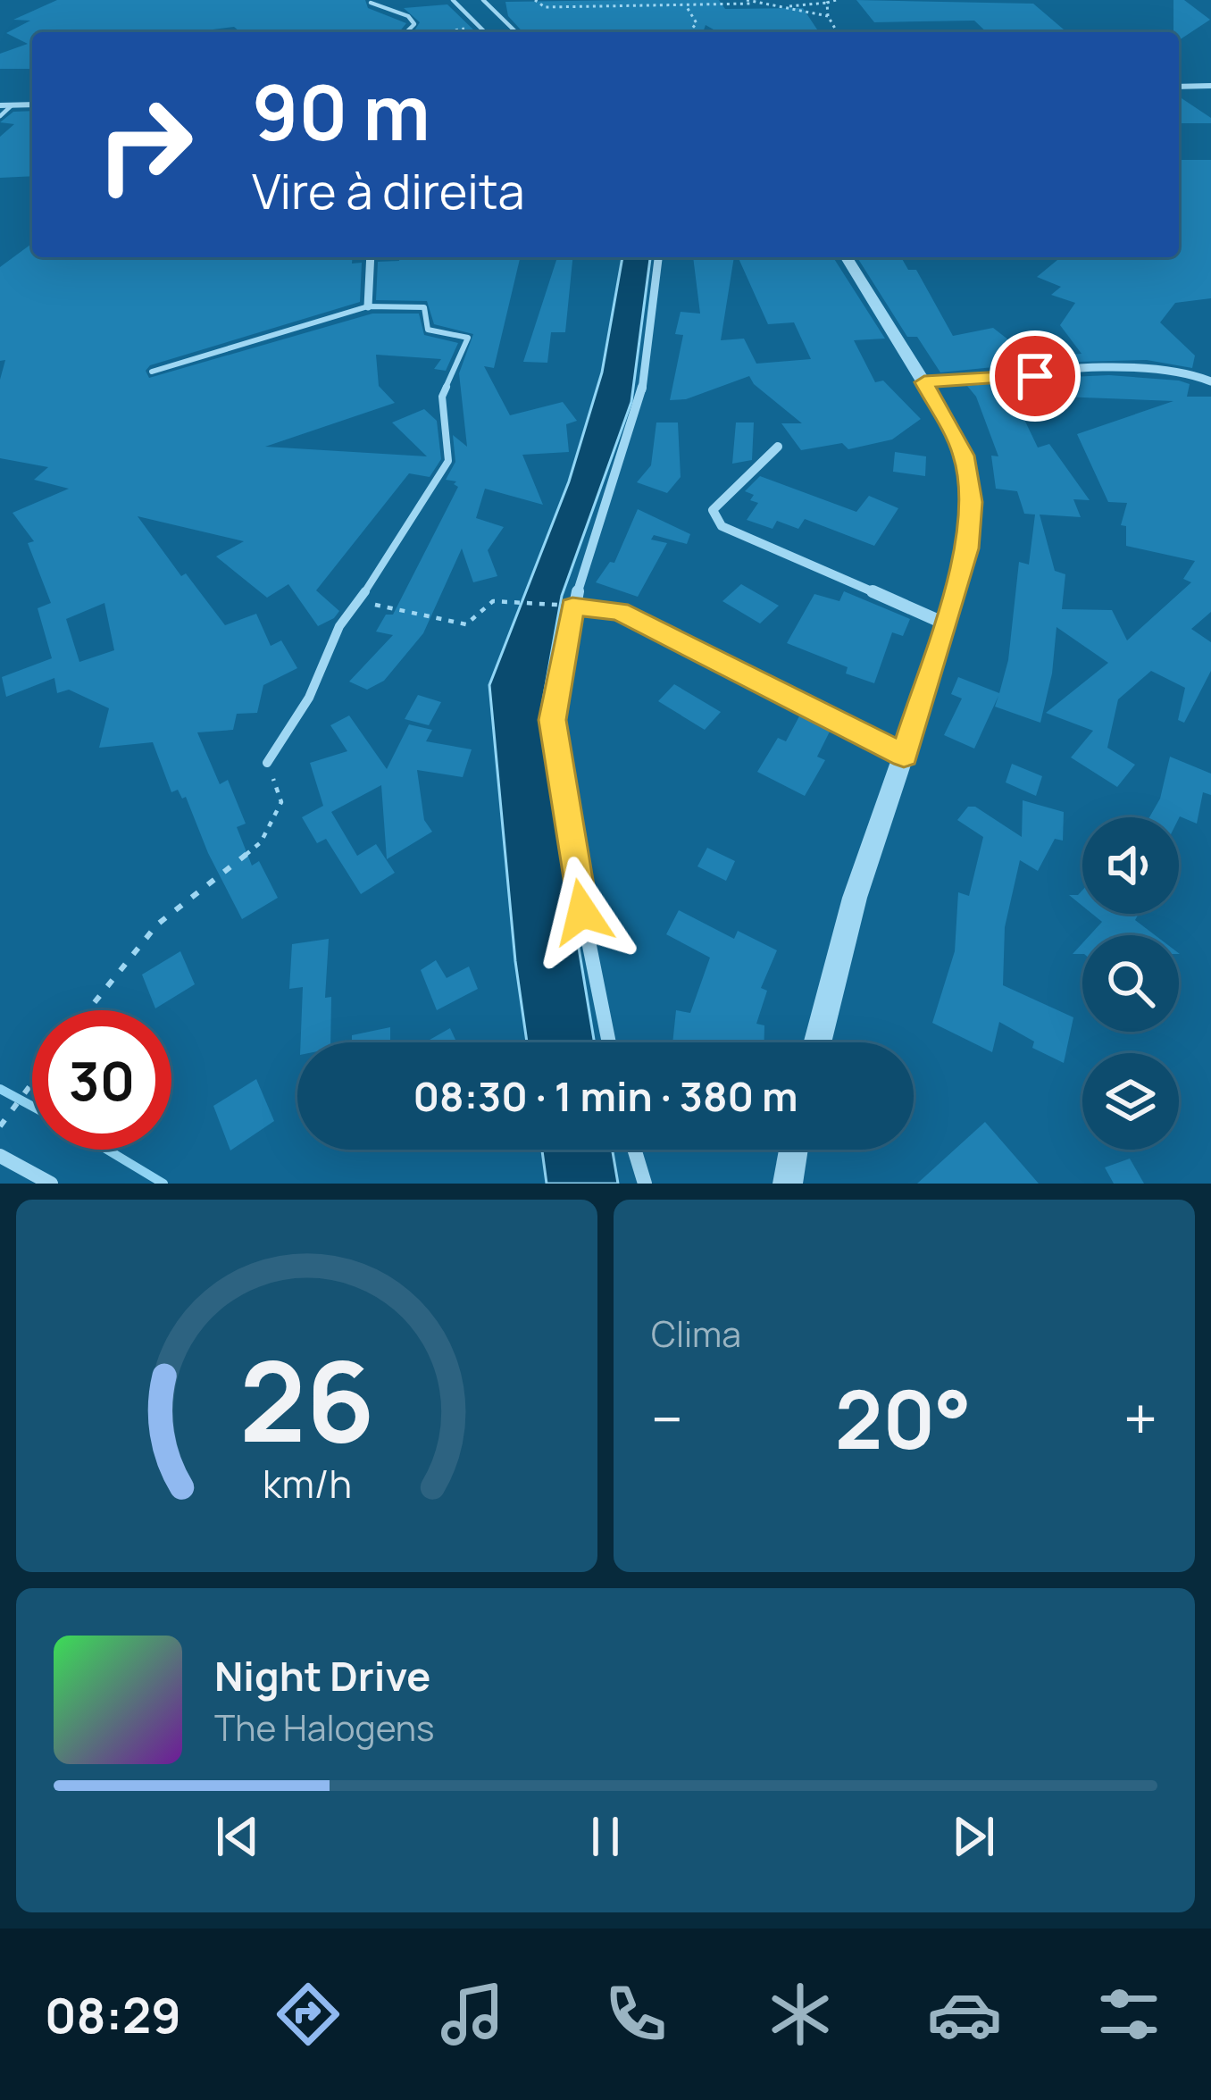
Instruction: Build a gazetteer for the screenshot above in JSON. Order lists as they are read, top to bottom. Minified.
{"page":{"turn":["90 m","Vire à direita"],"limit":"30","trip":"08:30 · 1 min · 380 m","tile":"Clima","heat":["−","20°","+"],"song":["Night Drive","The Halogens"],"tabs":"08:29","gauge":["26","km/h"]}}
